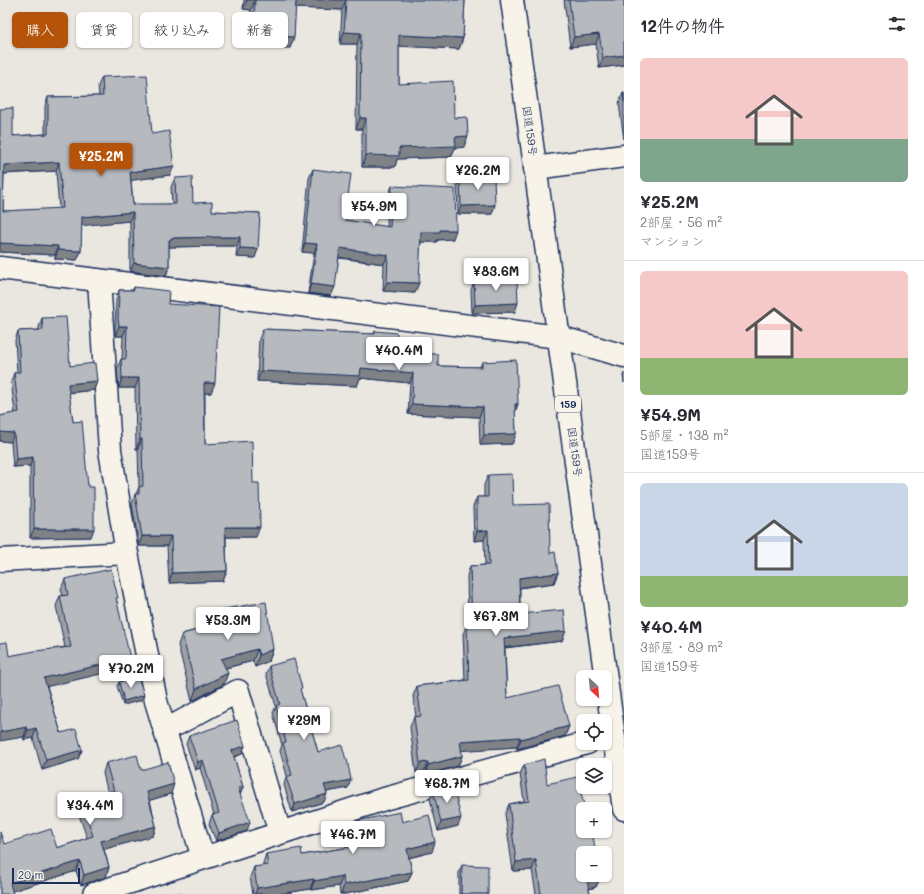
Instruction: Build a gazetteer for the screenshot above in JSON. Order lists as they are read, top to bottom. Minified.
{"streets":{"main road":["国道159号","159"]},"scale_bar":"20 m","north":"bottom right","page":{"heading":"12件の物件","chip":["購入","賃貸","絞り込み","新着"],"list":[{"name":"¥25.2M","note":"2部屋 · 56 m² · マンション"},{"name":"¥54.9M","note":"5部屋 · 138 m² · 国道159号"},{"name":"¥40.4M","note":"3部屋 · 89 m² · 国道159号"}],"price":["¥25.2M","¥26.2M","¥54.9M","¥83.6M","¥40.4M","¥67.3M","¥53.3M","¥70.2M","¥29M","¥68.7M","¥34.4M","¥46.7M"],"map_buttons":["+","−"],"scale":"20 m"}}
